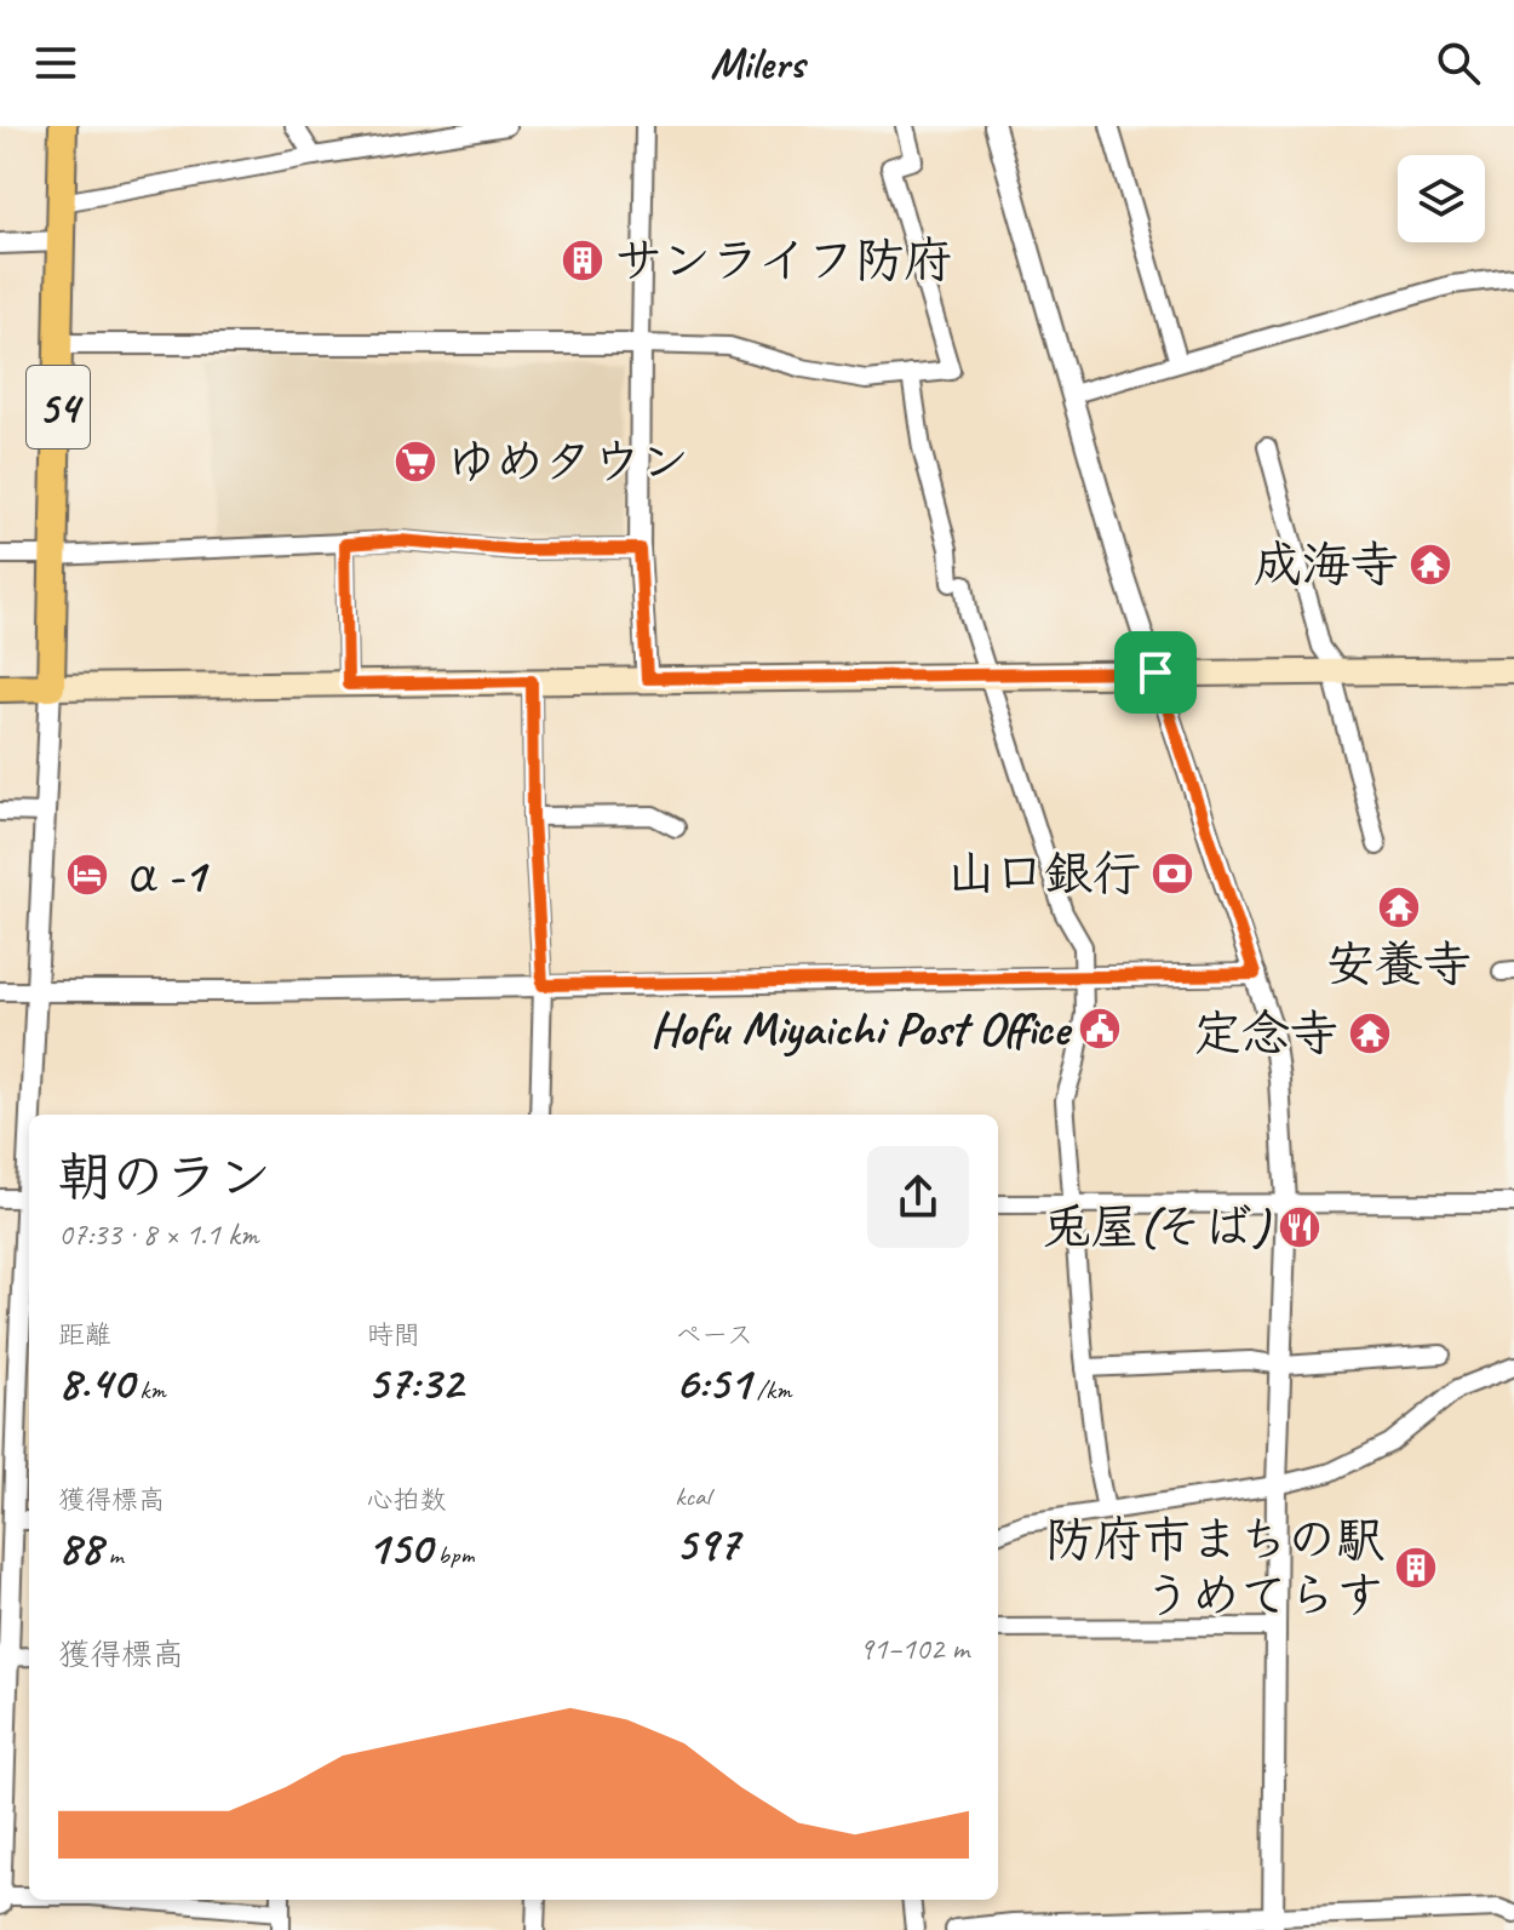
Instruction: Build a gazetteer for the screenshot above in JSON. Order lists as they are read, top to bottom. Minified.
{"streets":{"main road":["54"]},"places":{"building":["サンライフ防府","防府市まちの駅 うめてらす"],"supermarket":["ゆめタウン"],"temple":["成海寺","安養寺","定念寺"],"bank":["山口銀行"],"hotel":["α-1"],"public building":["Hofu Miyaichi Post Office"],"restaurant":["兎屋(そば)"]},"page":{"header":"Milers","heading":["朝のラン","07:33 · 8 × 1.1 km"],"stats":[["距離","8.40 km"],["時間","57:32"],["ペース","6:51 /km"],["獲得標高","88 m"],["心拍数","150 bpm"],["kcal","597"]],"chart":["獲得標高","91–102 m"]}}
